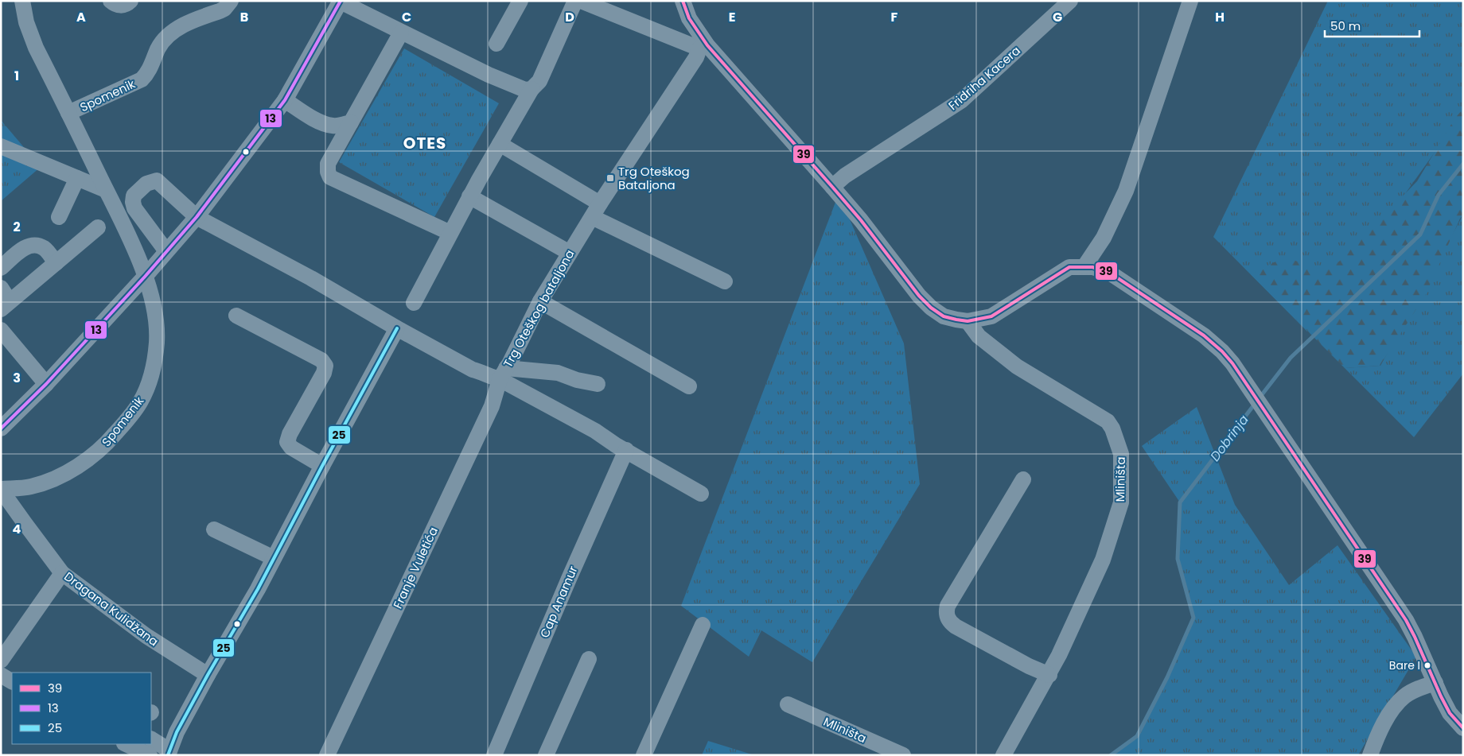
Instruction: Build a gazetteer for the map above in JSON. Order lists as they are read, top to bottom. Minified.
{"streets":{"street":["Fridriha Kacera","Spomenik","Trg Oteškog bataljona","Mliništa","Franje Vuletića","Cap Anamur","Dragana Kulidžana"]},"crossings":[["Spomenik","Dragana Kulidžana"],["Trg Oteškog bataljona","Franje Vuletića"]],"districts":["OTES"],"water":["Dobrinja"],"places":{"transit":["Trg Oteškog Bataljona"],"other":["Bare I"]},"lines":["transit line 39","transit line 13","transit line 25"],"legend":["39","13","25"],"scale_bar":"50 m","grid":{"columns":["A","B","C","D","E","F","G","H"],"rows":["1","2","3","4"]}}
